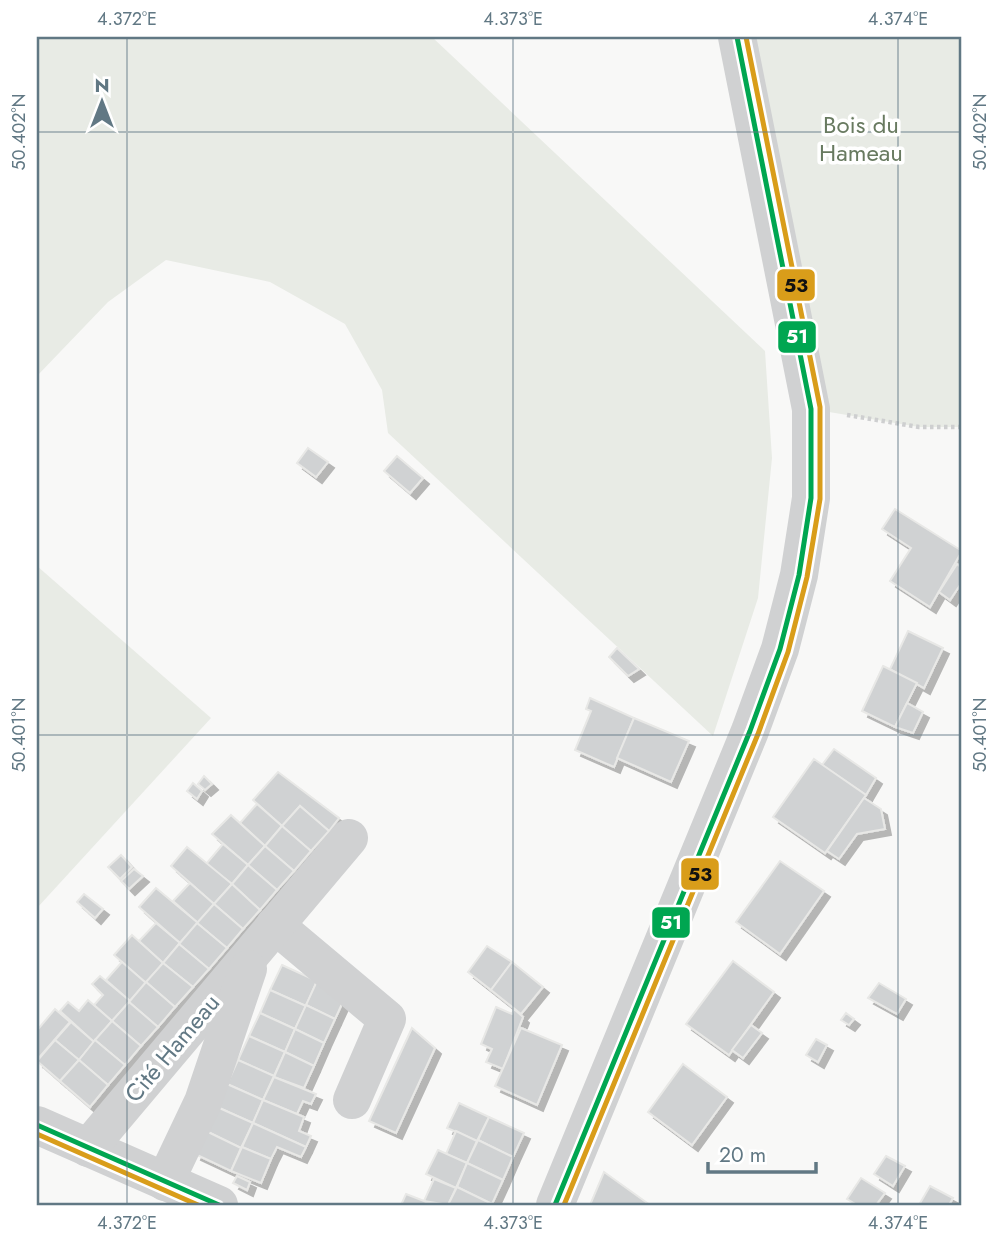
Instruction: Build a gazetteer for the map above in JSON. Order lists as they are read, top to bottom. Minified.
{"streets":{"street":["Cité Hameau"]},"parks":["Bois du Hameau"],"lines":["transit line 51","transit line 53"],"scale_bar":"20 m","north":"top","coordinates":["4.372°E","4.373°E","4.374°E","50.402°N","50.401°N"]}
